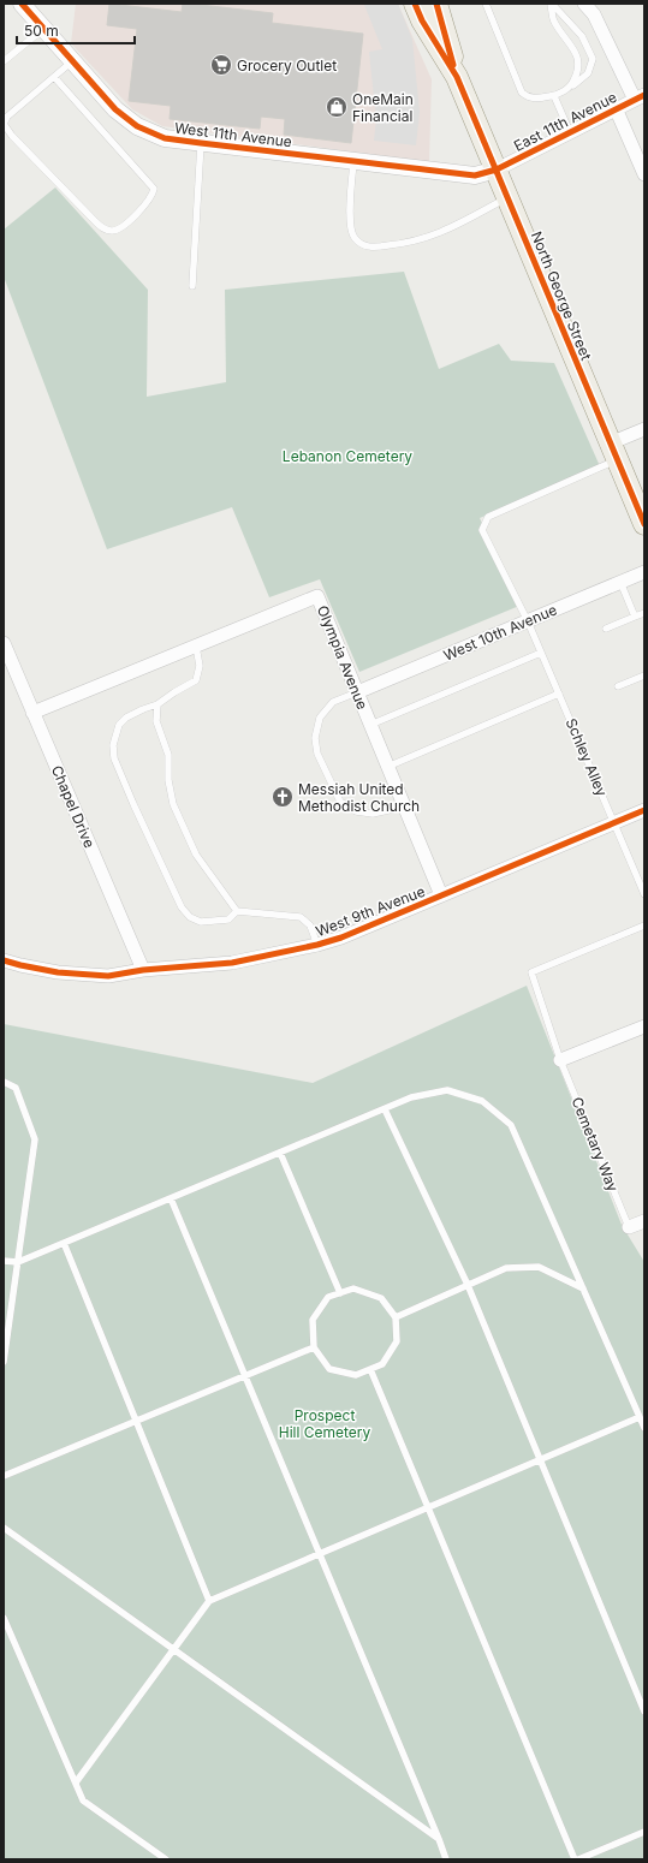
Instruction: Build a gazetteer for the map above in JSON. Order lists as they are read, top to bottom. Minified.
{"streets":{"main road":["North George Street"],"street":["East 11th Avenue","West 11th Avenue","West 10th Avenue","Olympia Avenue","Chapel Drive","West 9th Avenue"],"lane":["Schley Alley","Cemetary Way"]},"crossings":[["East 11th Avenue","West 11th Avenue"],["East 11th Avenue","North George Street"],["West 11th Avenue","North George Street"],["North George Street","Schley Alley"],["West 10th Avenue","Olympia Avenue"],["West 10th Avenue","Schley Alley"],["Olympia Avenue","Chapel Drive"],["Olympia Avenue","West 9th Avenue"],["Schley Alley","West 9th Avenue"],["Chapel Drive","West 9th Avenue"]],"parks":["Lebanon Cemetery","Prospect Hill Cemetery"],"places":{"supermarket":["Grocery Outlet"],"shop":["OneMain Financial"],"church":["Messiah United Methodist Church"]},"scale_bar":"50 m"}
